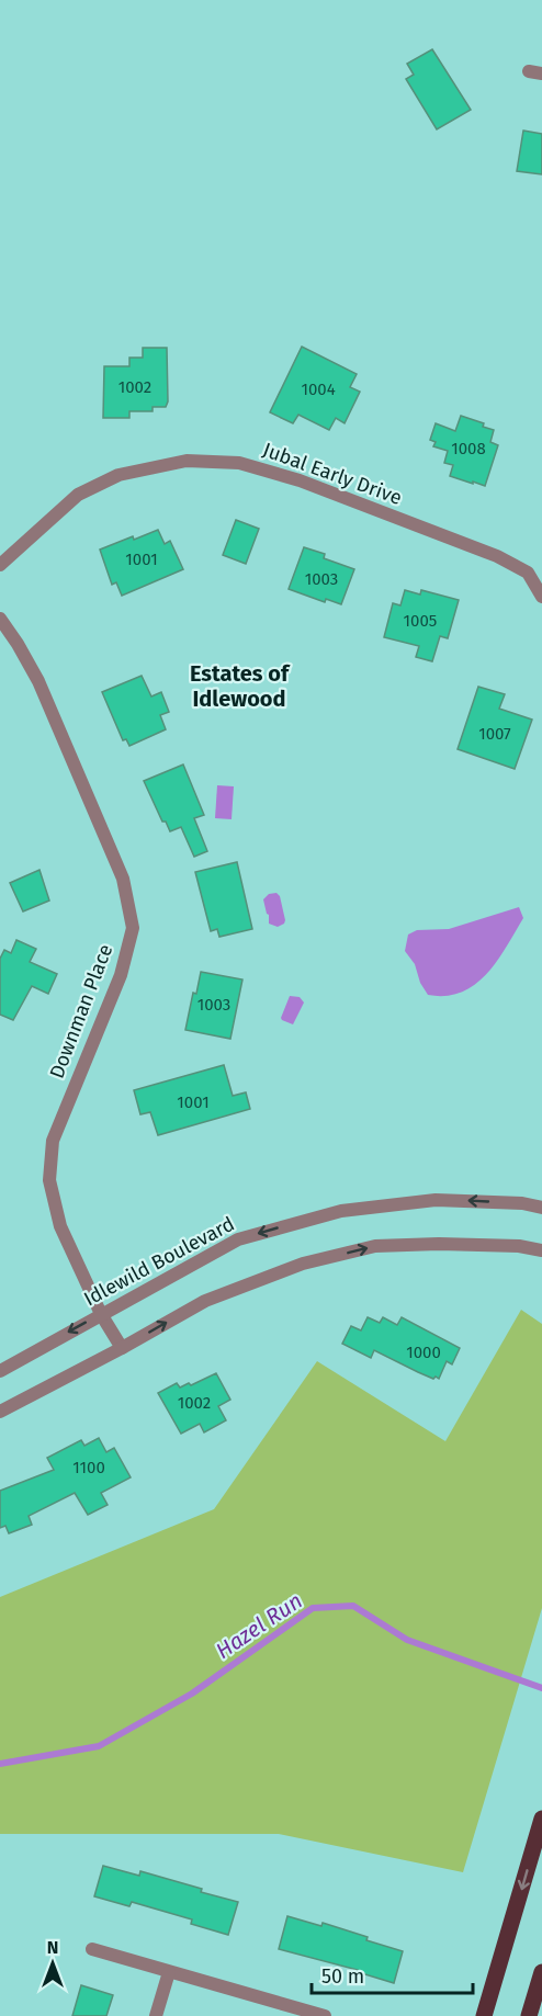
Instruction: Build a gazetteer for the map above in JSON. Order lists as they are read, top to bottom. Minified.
{"streets":{"street":["Jubal Early Drive","Downman Place","Idlewild Boulevard"]},"crossings":[["Downman Place","Idlewild Boulevard"]],"districts":["Estates of Idlewood"],"water":["Hazel Run"],"house_numbers":["1002","1004","1008","1001","1003","1005","1007","1003","1001","1000","1002","1100"],"scale_bar":"50 m","north":"top"}
